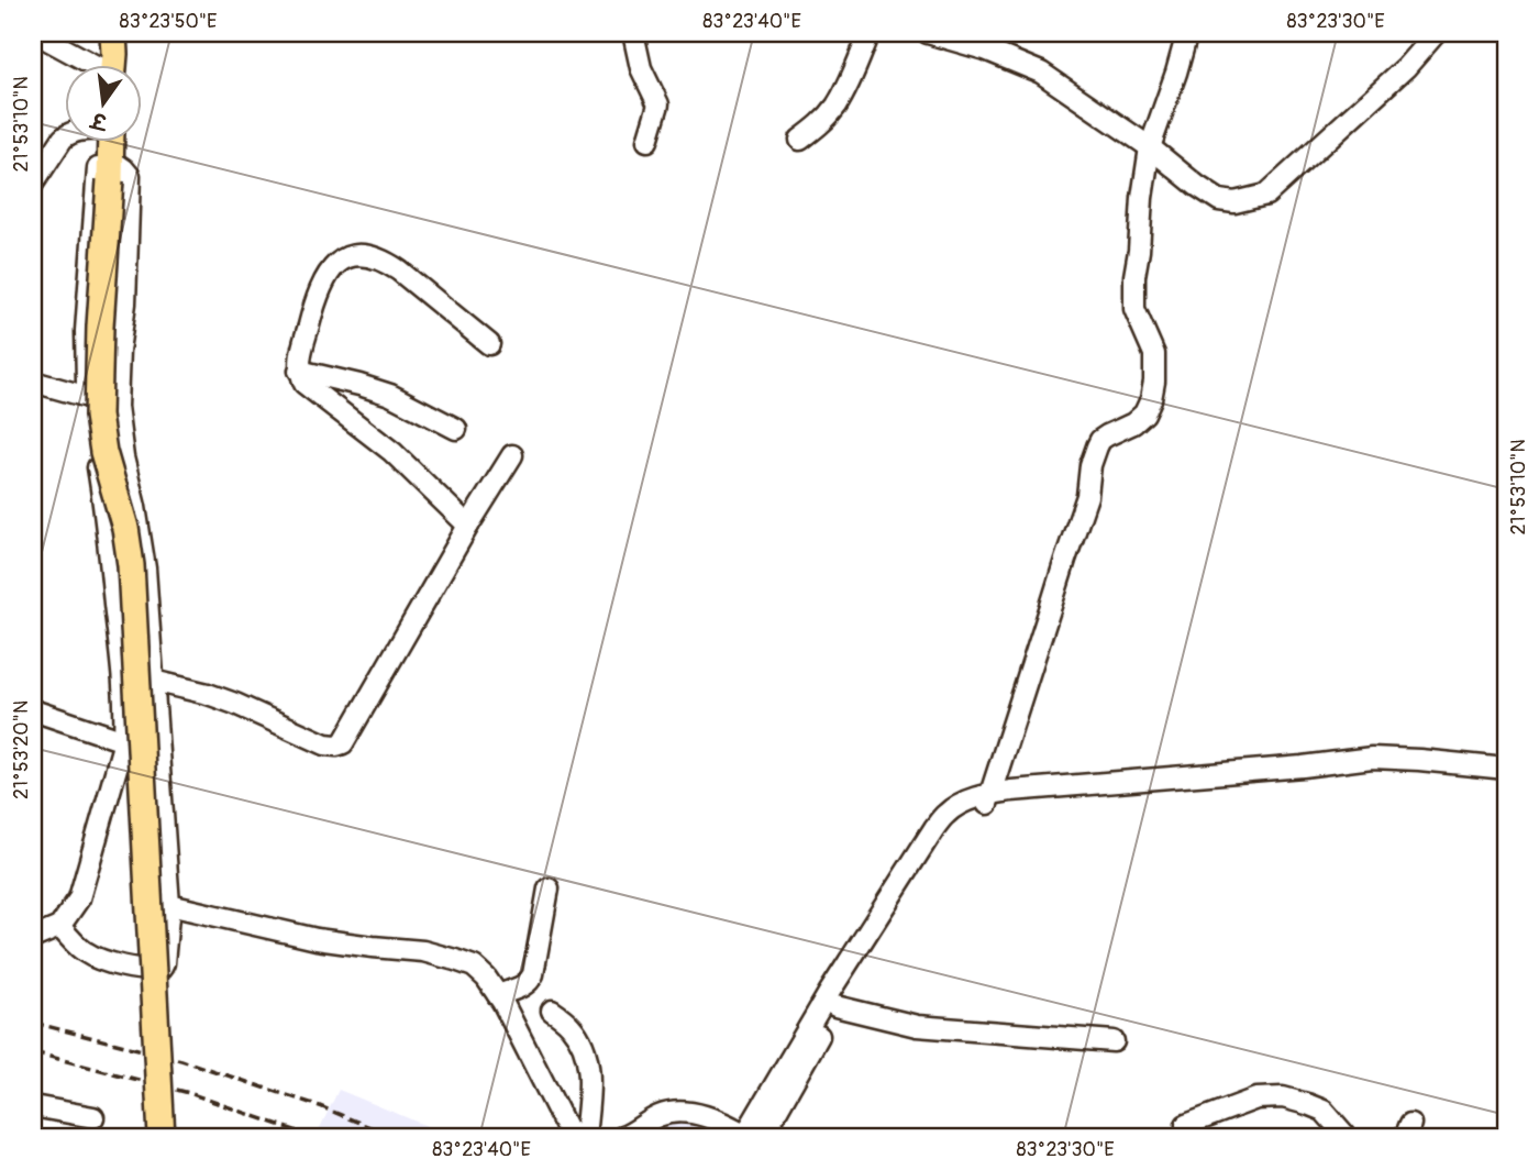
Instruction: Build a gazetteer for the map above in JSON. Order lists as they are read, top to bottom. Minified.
{"north":"bottom","coordinates":["83°23'50\"E","83°23'40\"E","83°23'30\"E","21°53'10\"N","21°53'20\"N"]}
